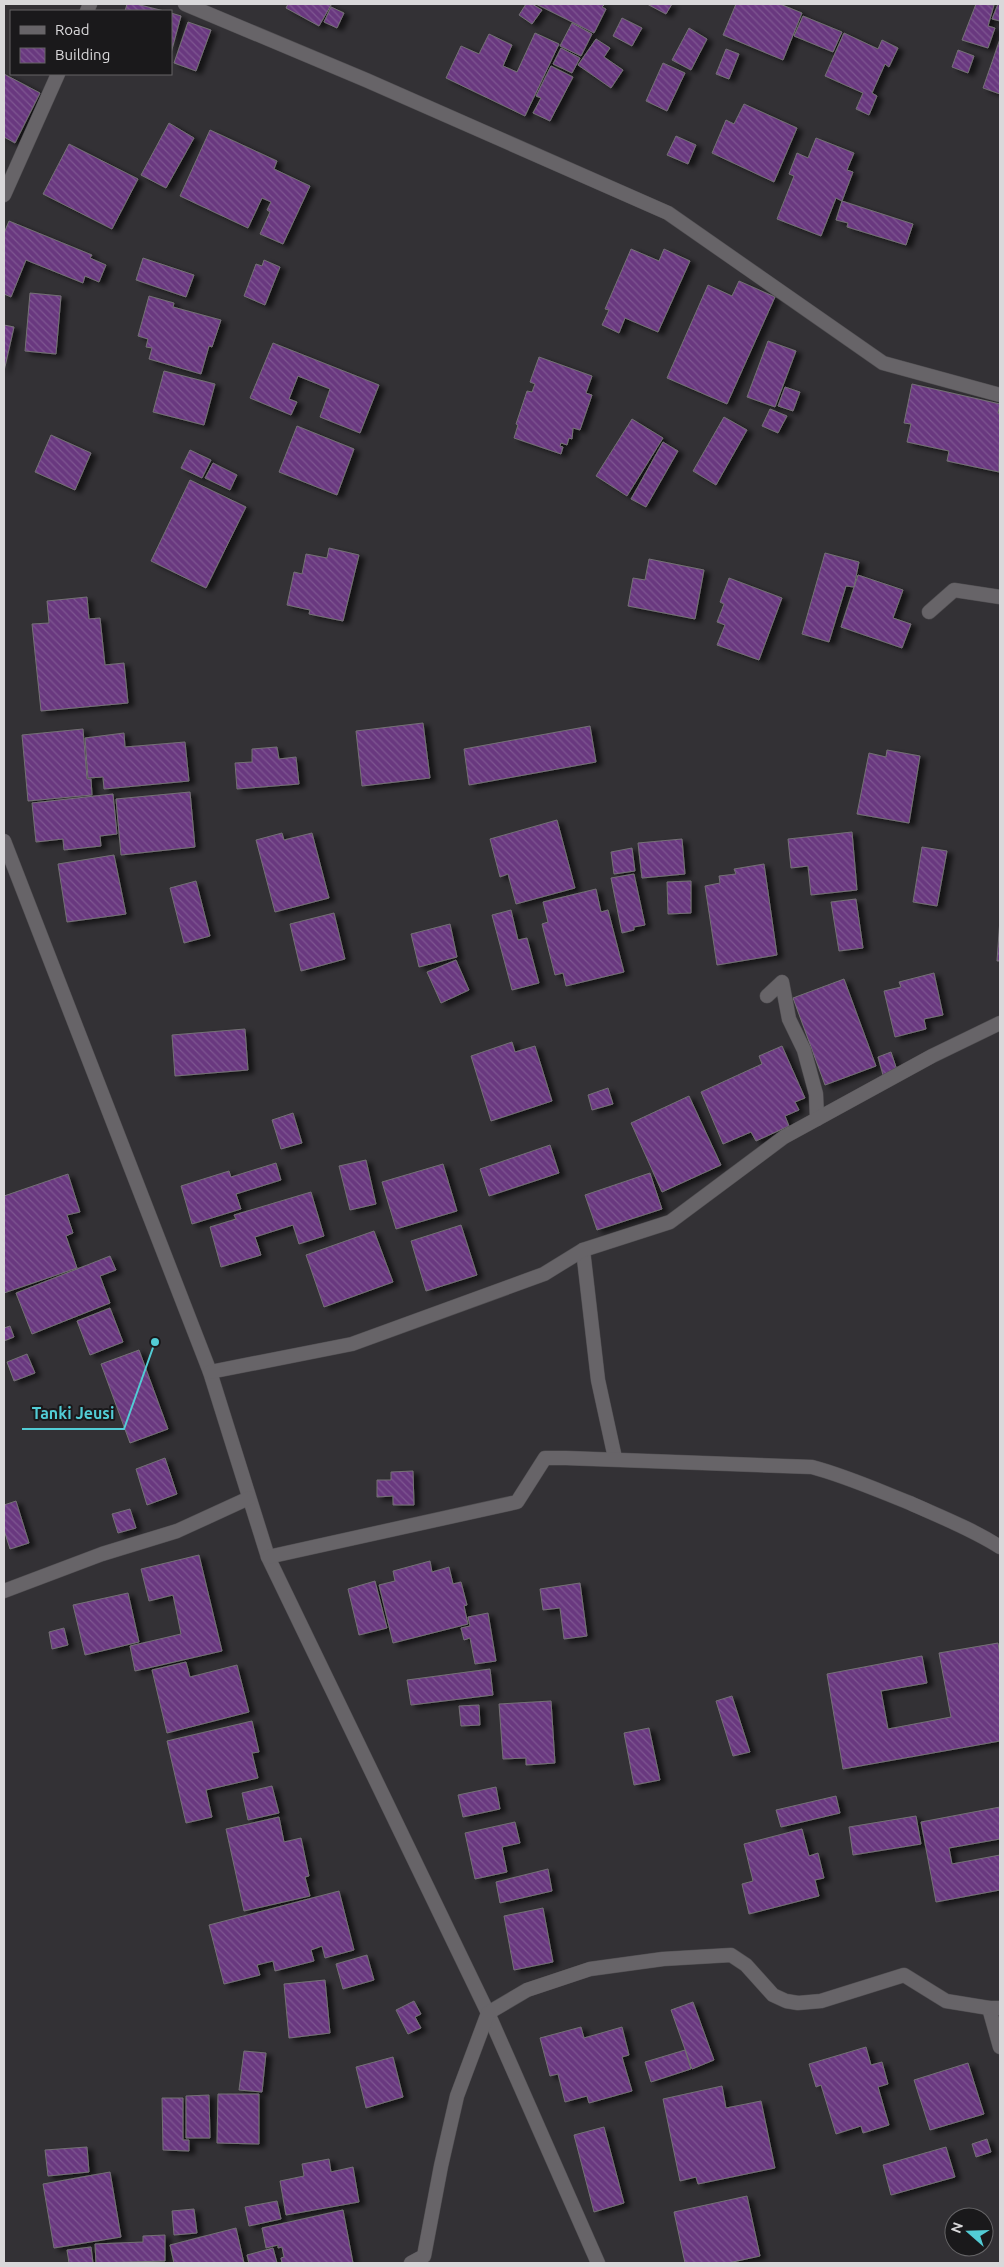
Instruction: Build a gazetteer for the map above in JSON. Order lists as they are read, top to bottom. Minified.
{"places":["Tanki Jeusi"],"legend":["Road","Building"],"north":"left"}
